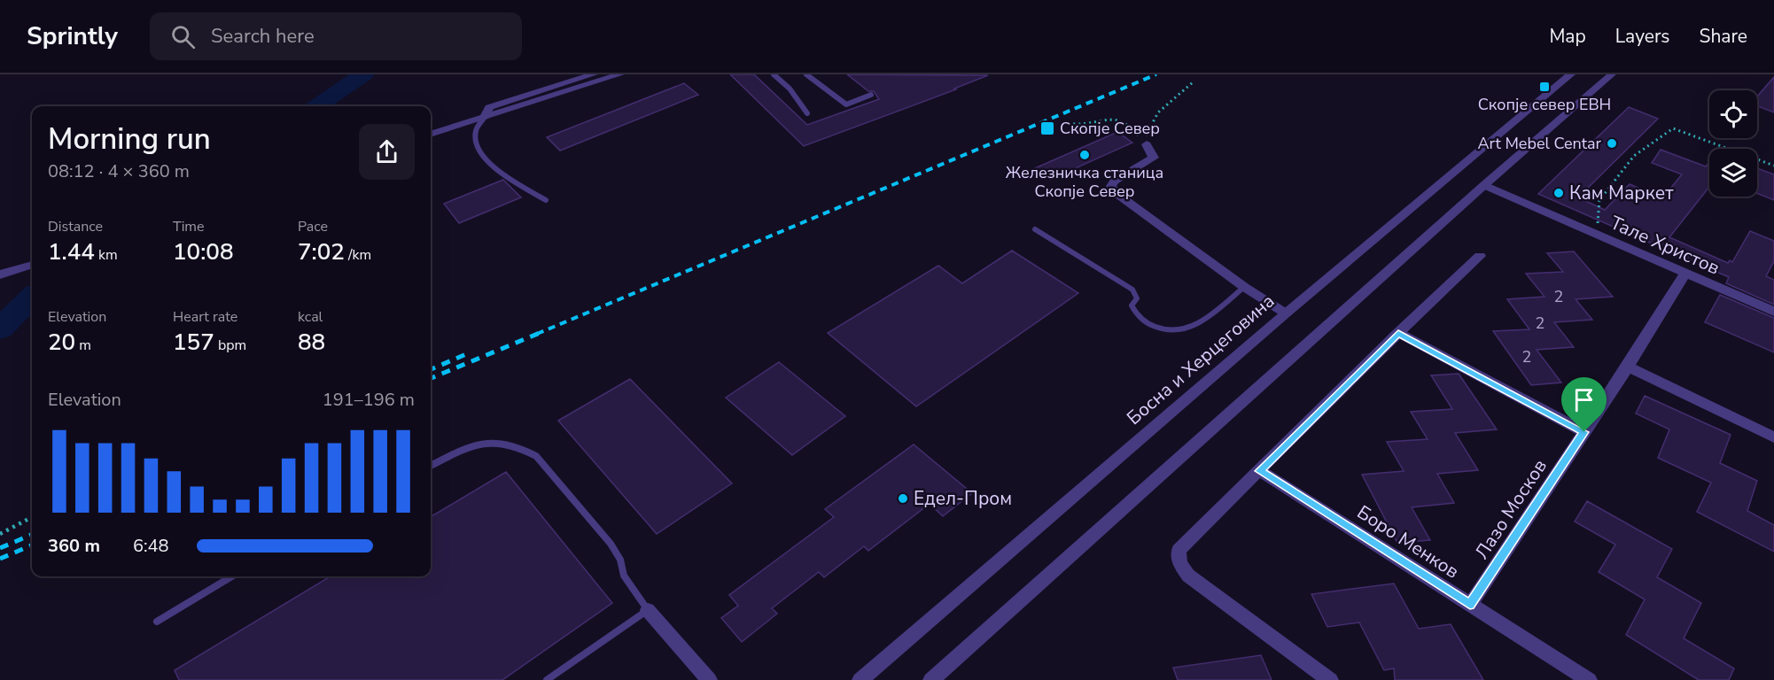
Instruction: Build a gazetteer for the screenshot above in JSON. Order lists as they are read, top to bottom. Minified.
{"streets":{"street":["Тале Христов","Босна и Херцеговина","Лазо Москов","Боро Менков"]},"crossings":[["Тале Христов","Лазо Москов"],["Лазо Москов","Боро Менков"]],"places":{"transit":["Скопје север ЕВН","Скопје Север"],"other":["Art Mebel Centar","Железничка станица Скопје Север","Кам Маркет","Едел-Пром"]},"house_numbers":["2","2","2"],"page":{"header":"Sprintly","search":"Search here","nav":["Map","Layers","Share"],"heading":["Morning run","08:12 · 4 × 360 m"],"stats":[["Distance","1.44 km"],["Time","10:08"],["Pace","7:02 /km"],["Elevation","20 m"],["Heart rate","157 bpm"],["kcal","88"]],"chart":["Elevation","191–196 m"],"list":[{"name":"360 m","note":"6:48"}]}}
